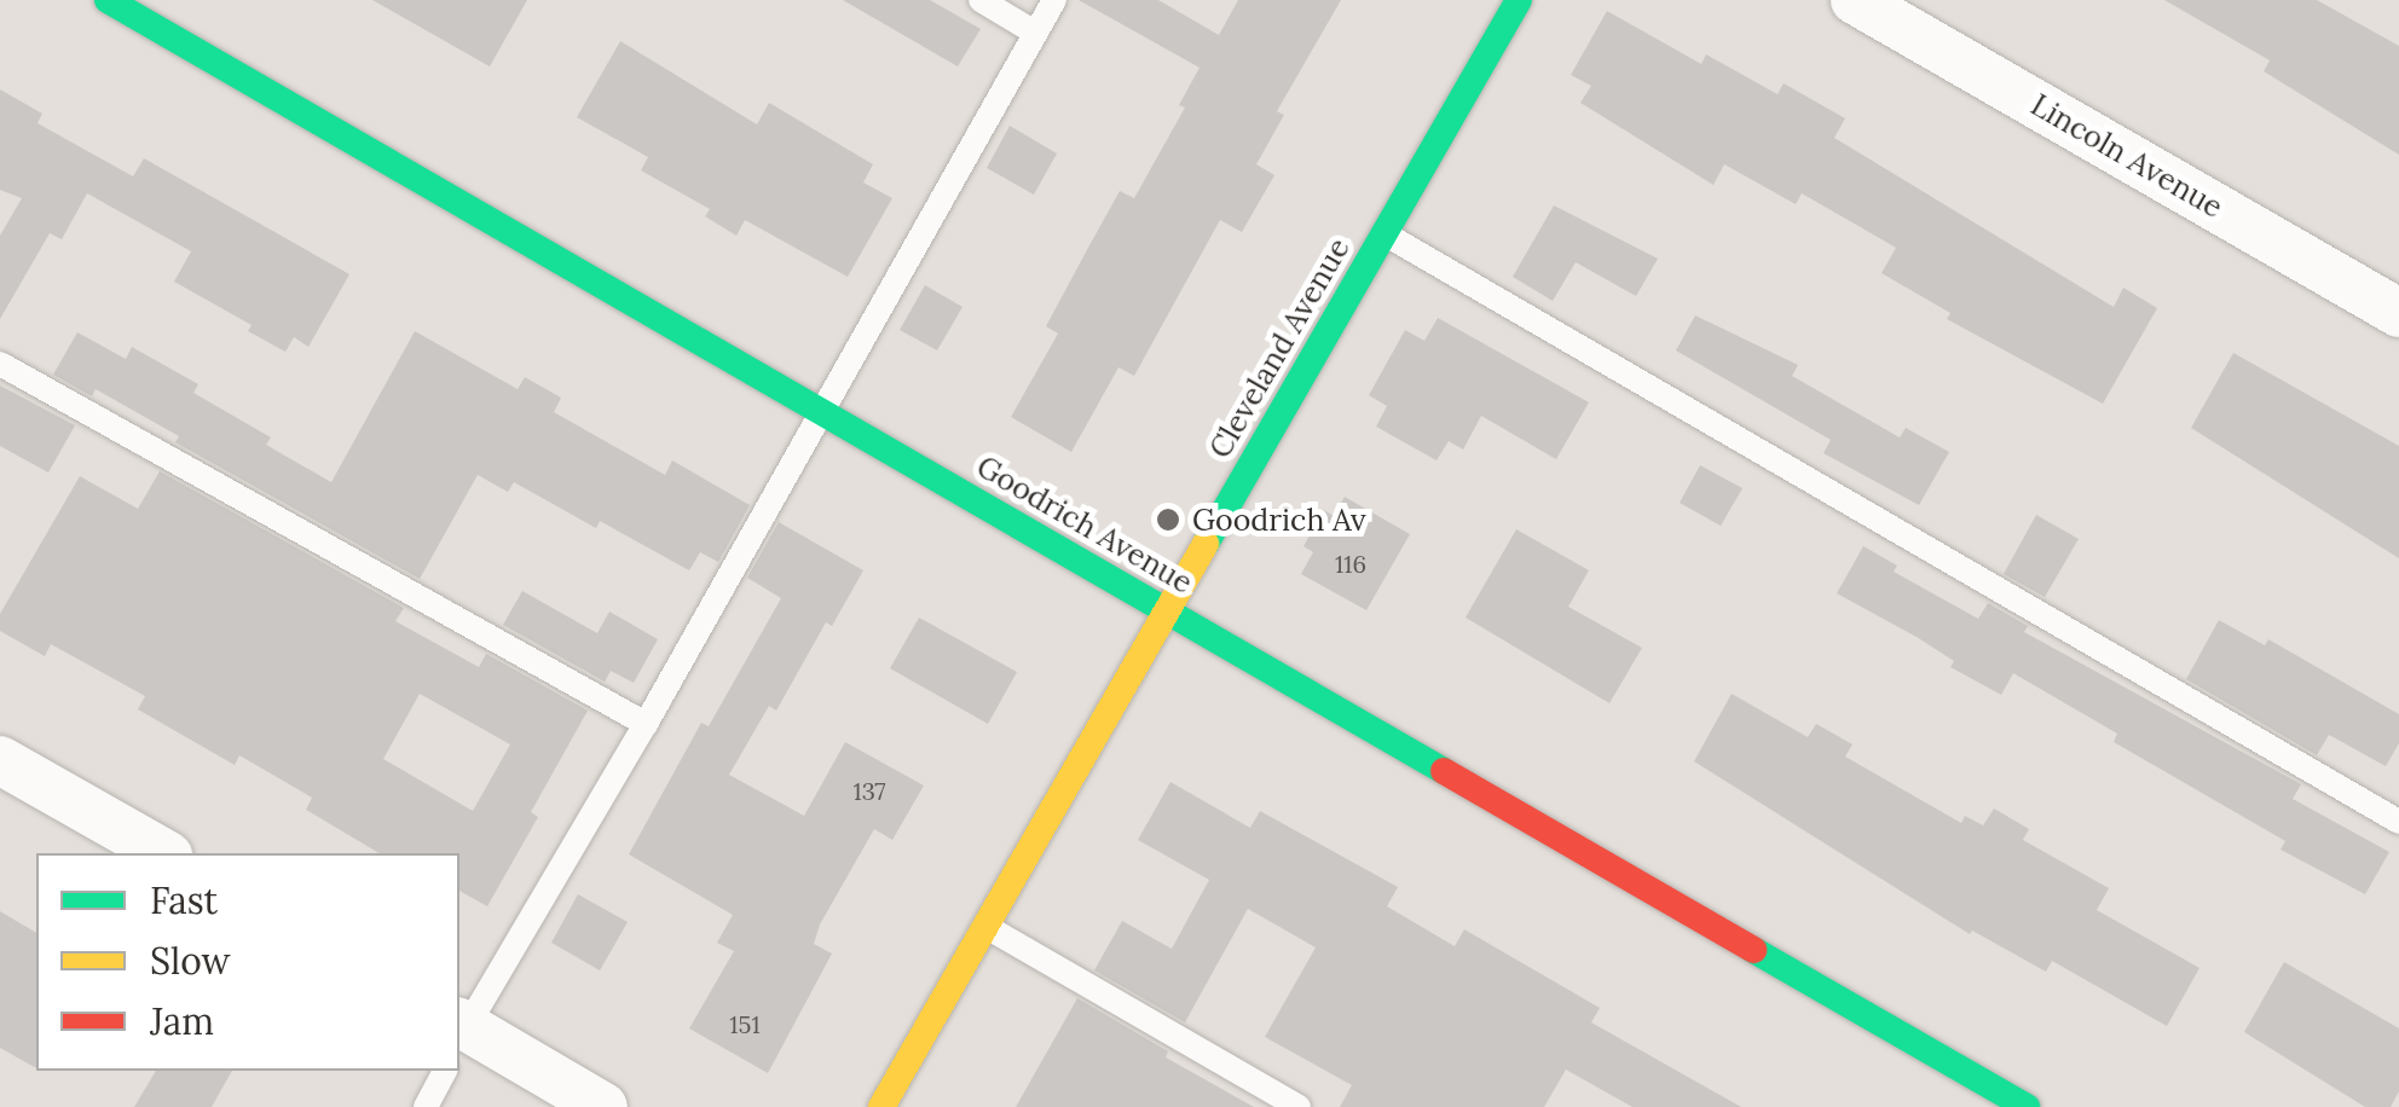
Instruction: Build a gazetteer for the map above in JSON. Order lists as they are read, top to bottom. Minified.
{"streets":{"street":["Lincoln Avenue","Cleveland Avenue","Goodrich Avenue"]},"crossings":[["Cleveland Avenue","Goodrich Avenue"]],"places":["Goodrich Av"],"house_numbers":["116","137","151"],"legend":["Fast","Slow","Jam"]}
